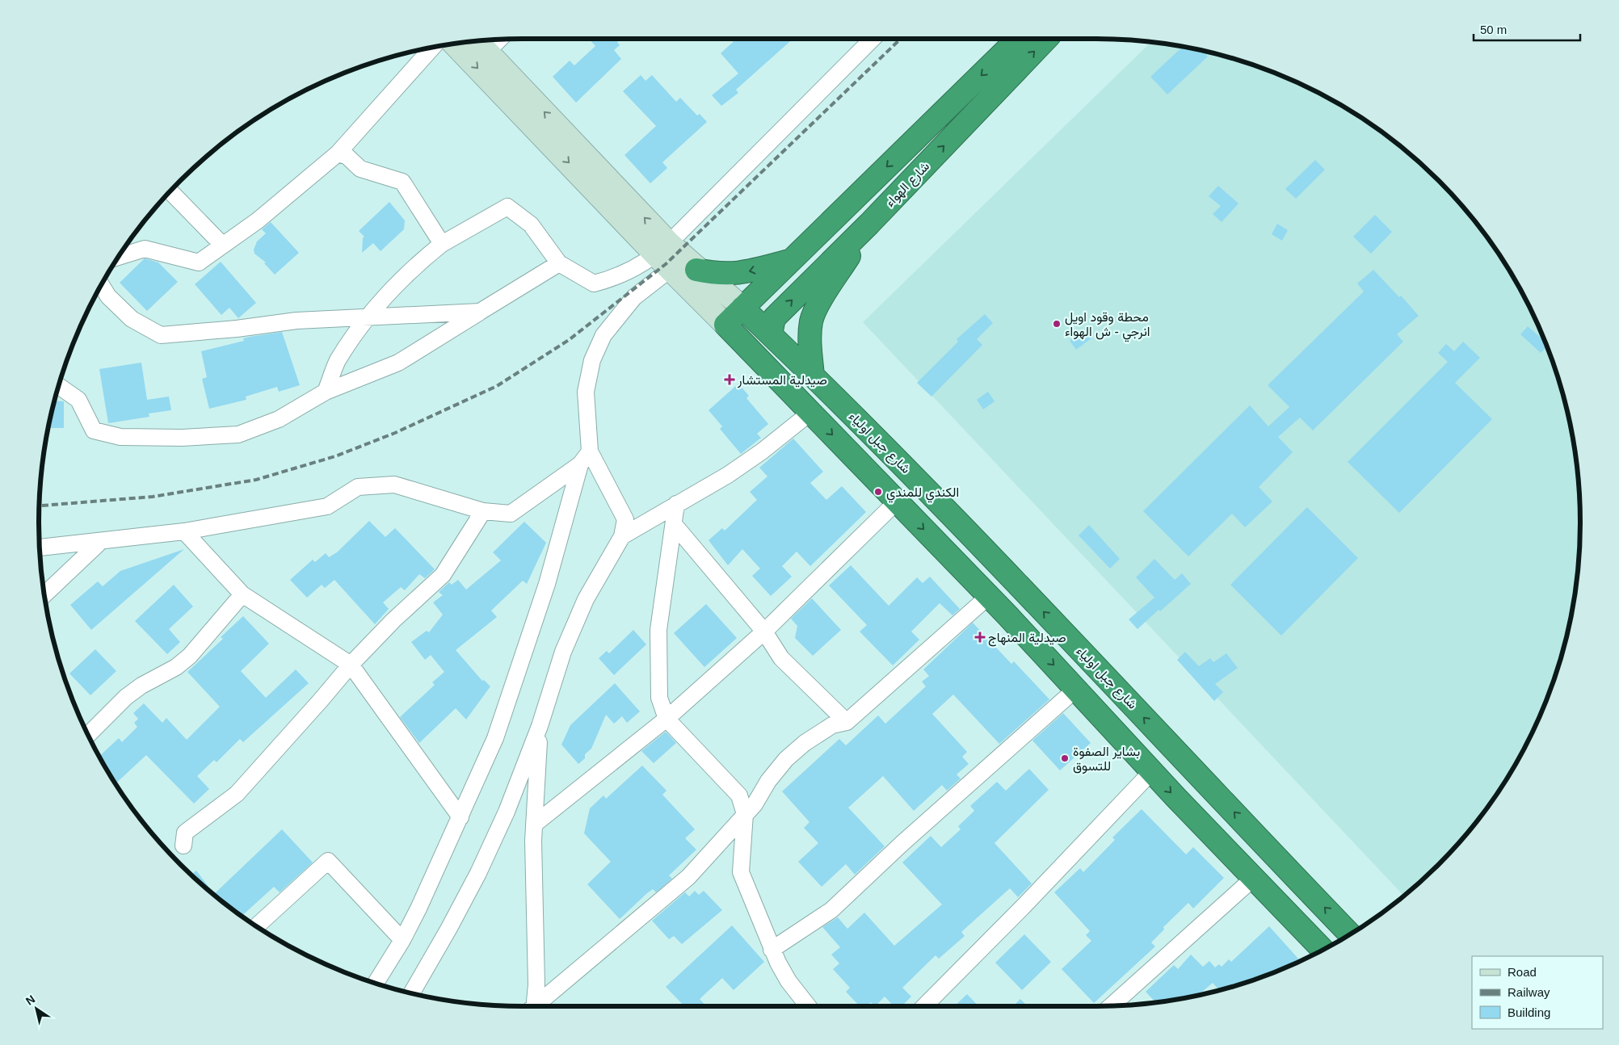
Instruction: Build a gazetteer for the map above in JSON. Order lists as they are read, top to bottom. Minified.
{"streets":{"highway":["شارع الهواء","شارع جبل اولياء"]},"crossings":[["شارع الهواء","شارع جبل اولياء"]],"places":{"other":["محطة وقود اويل انرجي - ش الهواء","الكندي للمندي","بشاير الصفوة للتسوق"],"health":["صيدلية المستشار","صيدلية المنهاج"]},"legend":["Road","Railway","Building"],"scale_bar":"50 m","north":"top left"}
